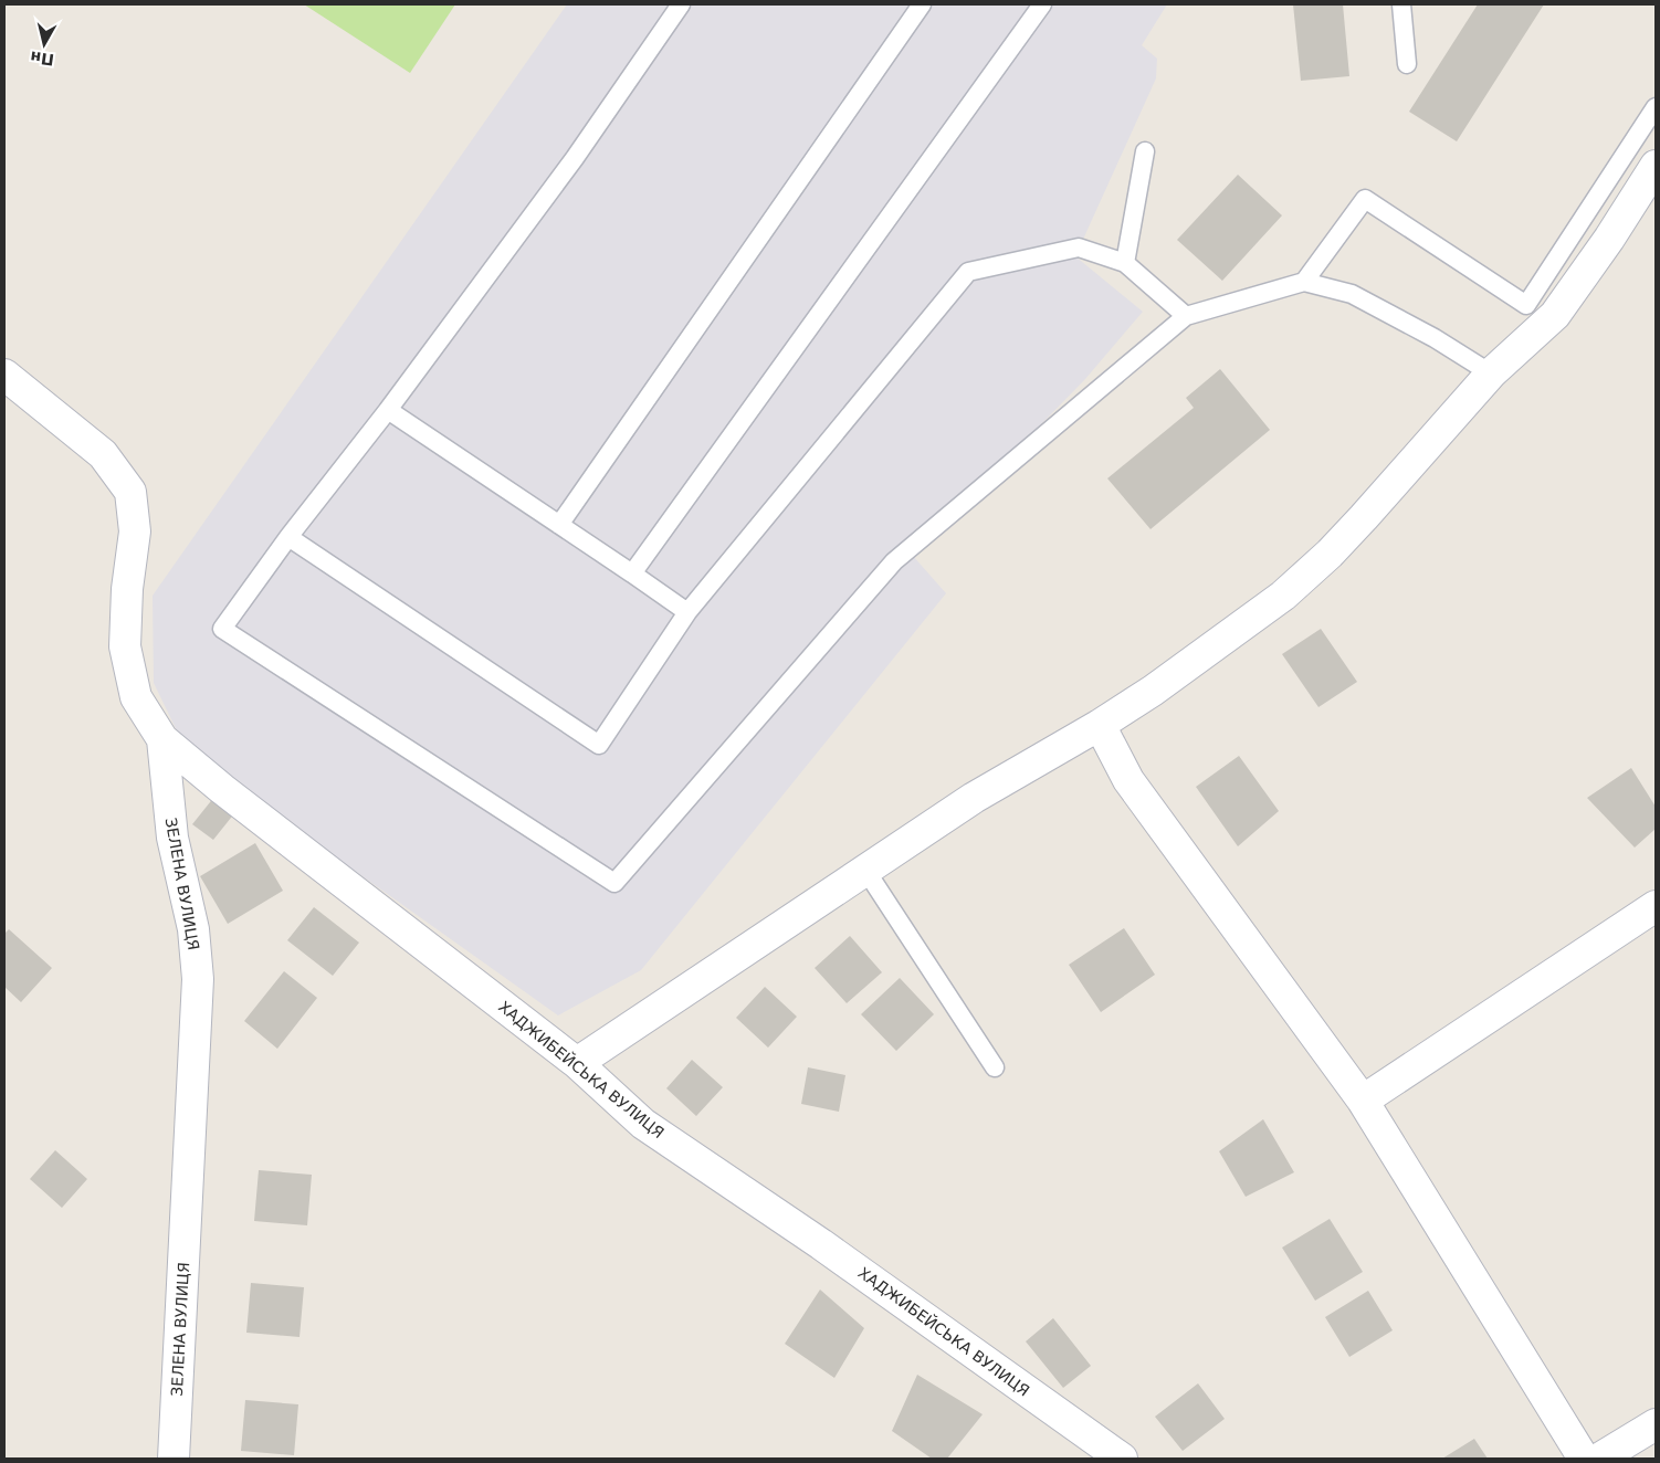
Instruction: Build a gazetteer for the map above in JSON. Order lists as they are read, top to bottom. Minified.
{"streets":{"street":["ЗЕЛЕНА ВУЛИЦЯ","ХАДЖИБЕЙСЬКА ВУЛИЦЯ"]},"crossings":[["ЗЕЛЕНА ВУЛИЦЯ","ХАДЖИБЕЙСЬКА ВУЛИЦЯ"]],"north":"bottom"}
